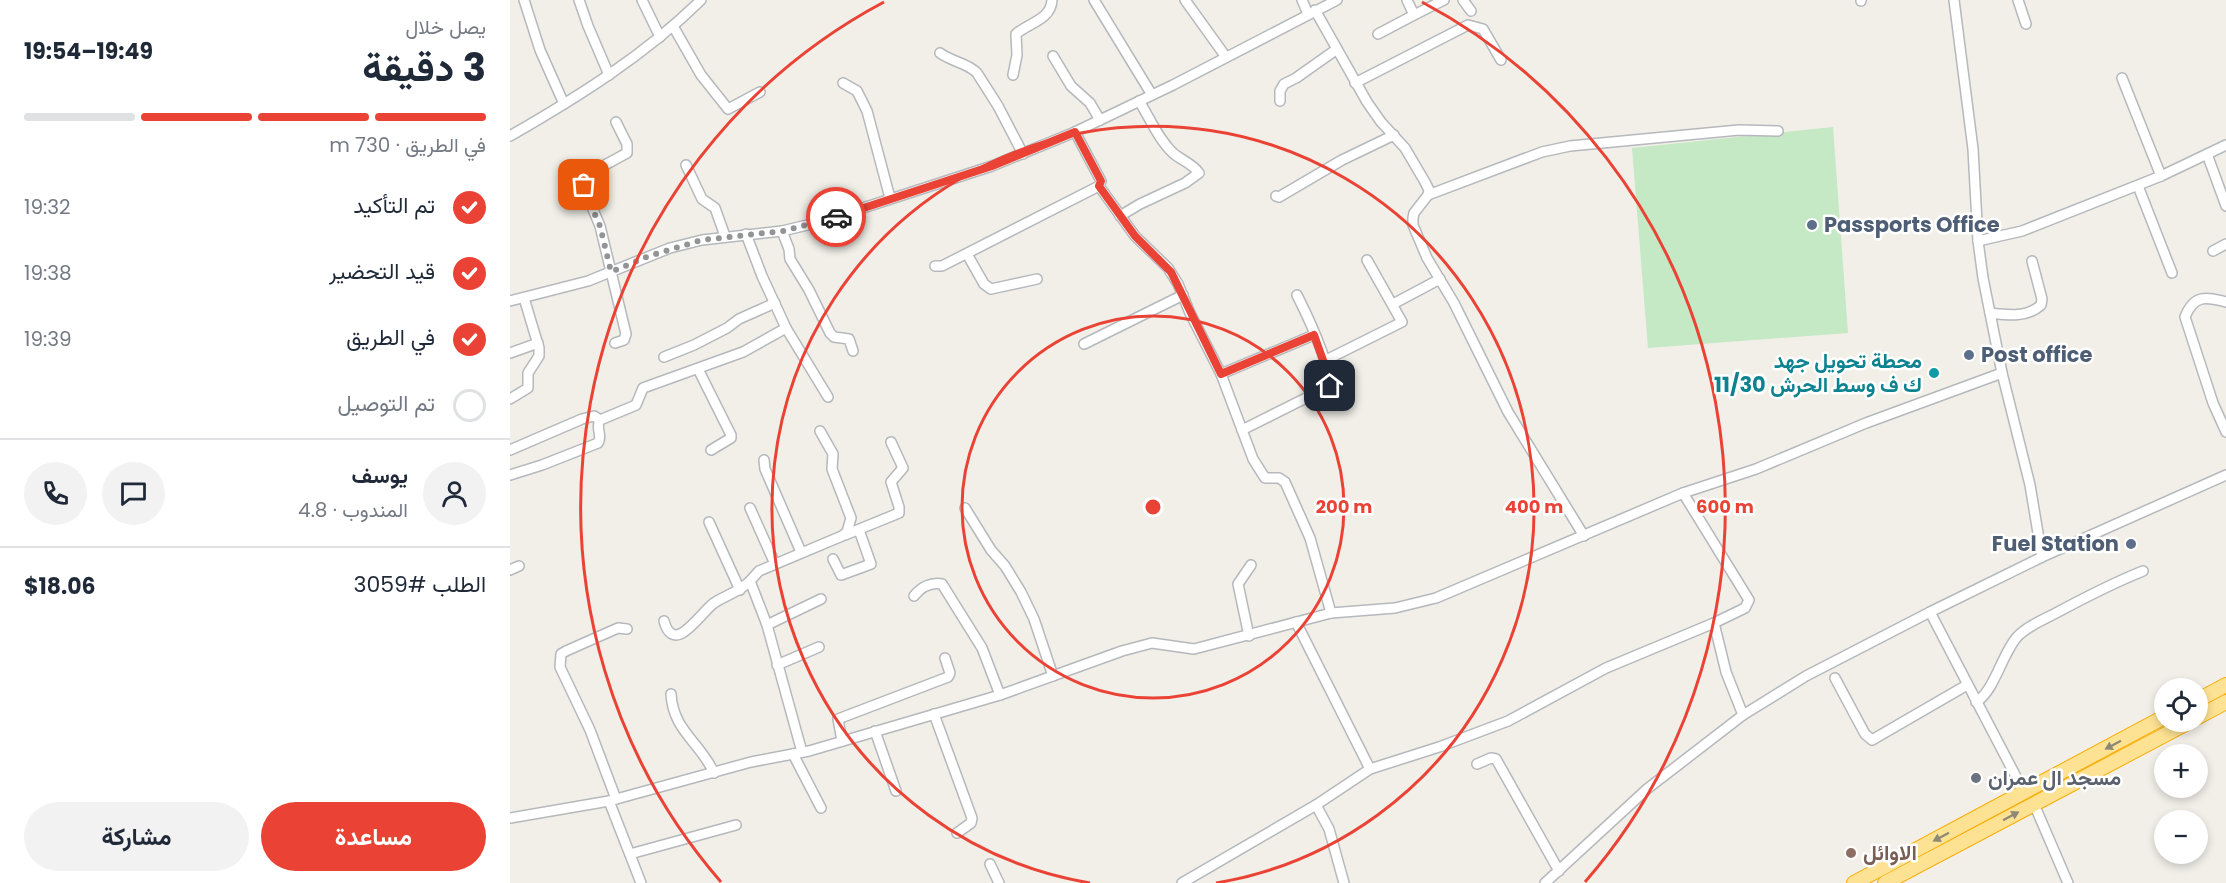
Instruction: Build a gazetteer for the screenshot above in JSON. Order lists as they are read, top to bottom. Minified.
{"places":["Passports Office","Post office","محطة تحويل جهد 11/30 ك ف وسط الحرش","Fuel Station","مسجد ال عمران","الاوائل"],"page":{"heading":["3 دقيقة","يصل خلال","19:49–19:54"],"panel":["يوسف","المندوب · 4.8","الطلب #3059","$18.06"],"bar":"في الطريق · 730 m","list":[["تم التأكيد","19:32"],["قيد التحضير","19:38"],["في الطريق","19:39"],"تم التوصيل"],"map_buttons":["+","−"],"buttons":["مساعدة","مشاركة"]},"rings":["200 m","400 m","600 m"]}
